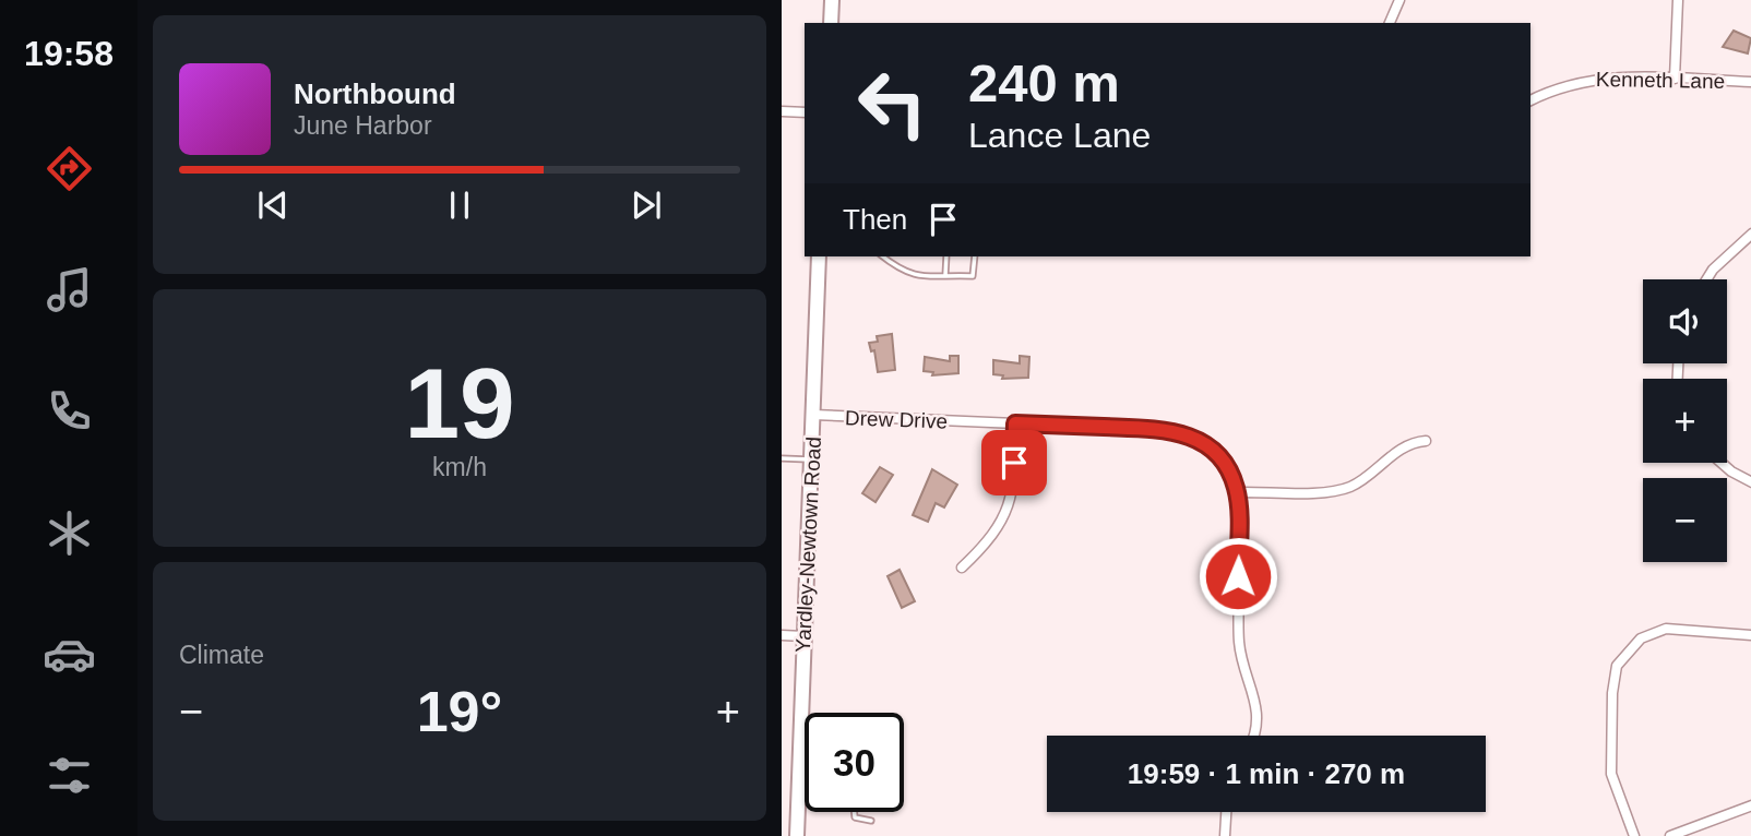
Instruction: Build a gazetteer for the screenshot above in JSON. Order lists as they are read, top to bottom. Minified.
{"streets":{"main road":["Yardley-Newtown Road"],"street":["Kenneth Lane","Drew Drive"]},"crossings":[["Drew Drive","Yardley-Newtown Road"]],"page":{"tabs":"19:58","turn":["240 m","Lance Lane"],"song":["Northbound","June Harbor"],"then":"Then","map_buttons":["+","−"],"tile":[["19","km/h"],"Climate"],"heat":["−","19°","+"],"limit":"30","trip":"19:59 · 1 min · 270 m"}}
